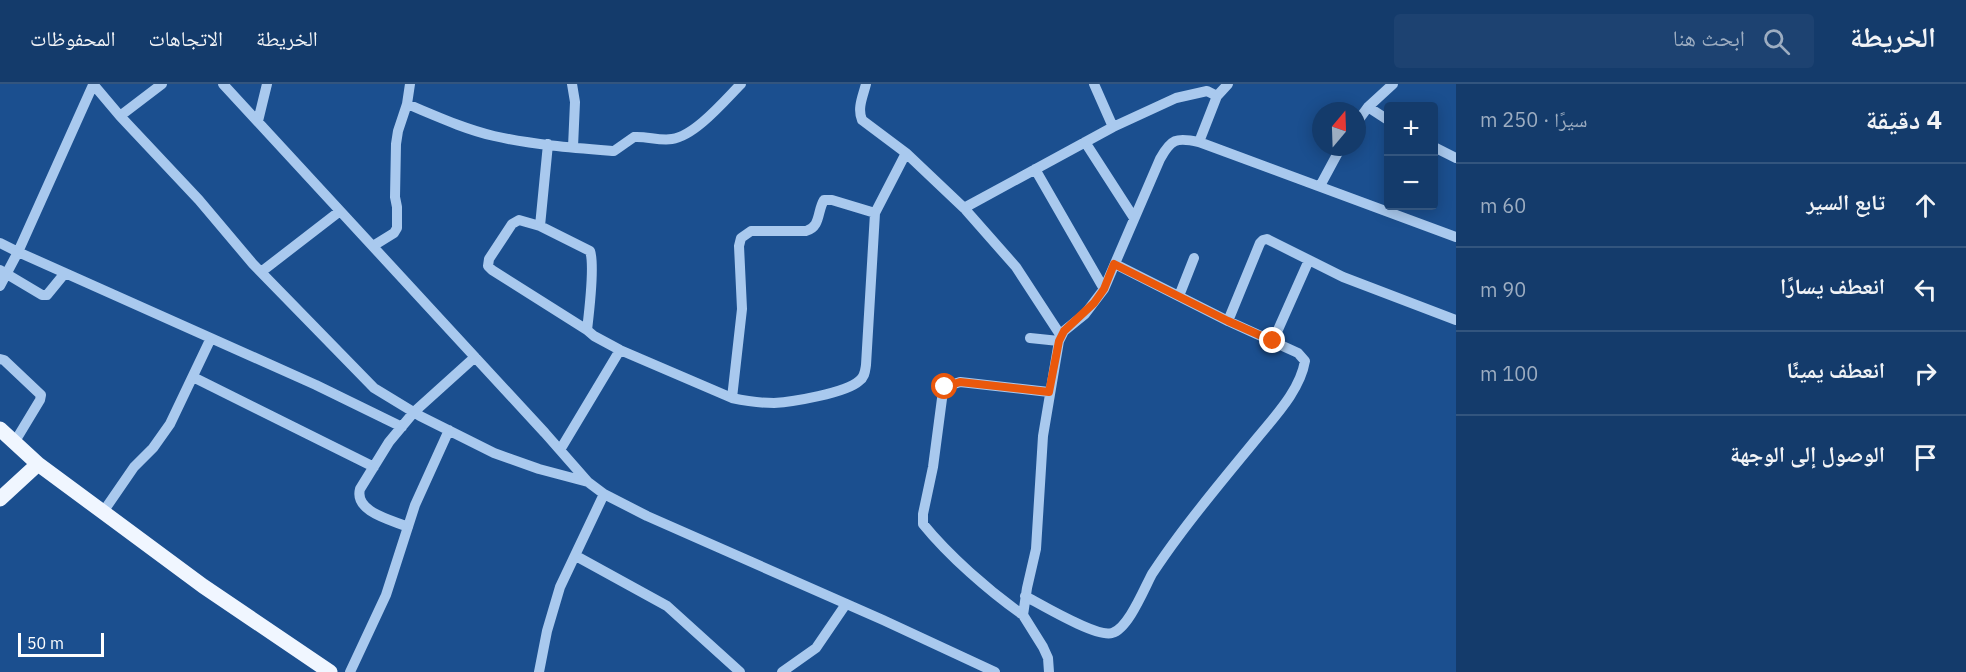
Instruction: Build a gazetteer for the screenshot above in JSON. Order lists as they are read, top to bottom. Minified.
{"scale_bar":"50 m","north":"top","page":{"header":"الخريطة","search":"ابحث هنا","nav":["الخريطة","الاتجاهات","المحفوظات"],"heading":["4 دقيقة","سيرًا · 250 m"],"map_buttons":["+","−"],"list":[["تابع السير","60 m"],["انعطف يسارًا","90 m"],["انعطف يمينًا","100 m"],"الوصول إلى الوجهة"],"scale":"50 m"}}
